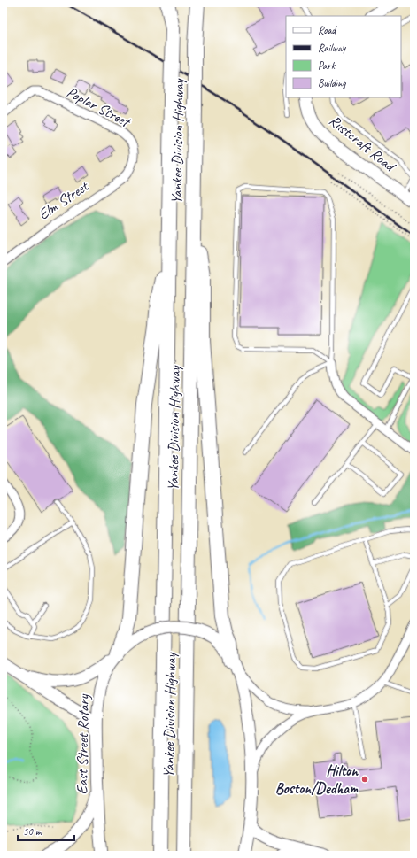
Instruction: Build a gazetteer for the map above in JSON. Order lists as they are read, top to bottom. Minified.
{"streets":{"highway":["Yankee Division Highway"],"main road":["Rustcraft Road","East Street Rotary"],"street":["Poplar Street","Elm Street"]},"crossings":[["Poplar Street","Elm Street"]],"places":["Hilton Boston/Dedham"],"legend":["Road","Railway","Park","Building"],"scale_bar":"50 m"}
